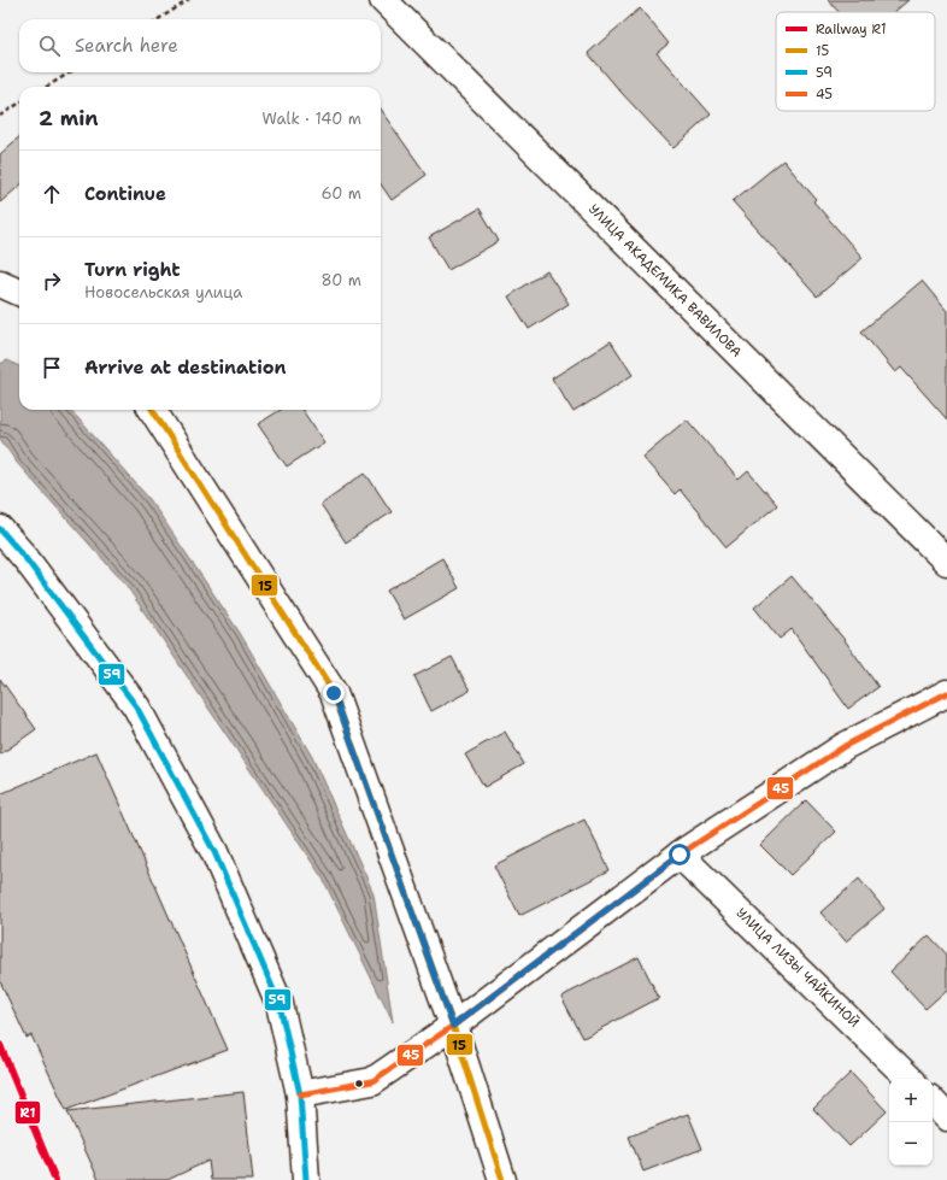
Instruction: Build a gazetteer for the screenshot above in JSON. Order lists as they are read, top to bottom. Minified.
{"streets":{"street":["УЛИЦА АКАДЕМИКА ВАВИЛОВА","УЛИЦА ЛИЗЫ ЧАЙКИНОЙ"]},"lines":["transit line 15","transit line 59","transit line 45","rail line R1"],"legend":["Railway R1","15","59","45"],"page":{"search":"Search here","heading":["2 min","Walk · 140 m"],"list":[["Continue","60 m"],["Turn right","Новосельская улица","80 m"],"Arrive at destination"],"map_buttons":["+","−"]}}
